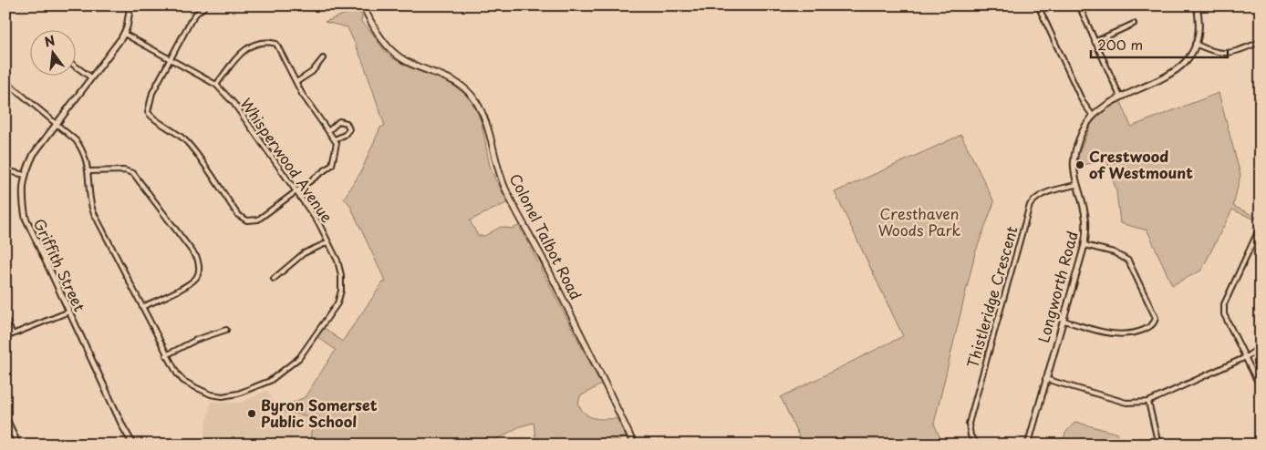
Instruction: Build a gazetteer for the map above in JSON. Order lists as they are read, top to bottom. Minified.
{"streets":{"main road":["Colonel Talbot Road"],"street":["Whisperwood Avenue","Griffith Street","Longworth Road","Thistleridge Crescent"]},"crossings":[["Whisperwood Avenue","Griffith Street"],["Longworth Road","Thistleridge Crescent"]],"parks":["Cresthaven Woods Park"],"places":["Crestwood of Westmount","Byron Somerset Public School"],"scale_bar":"200 m","north":"top"}
